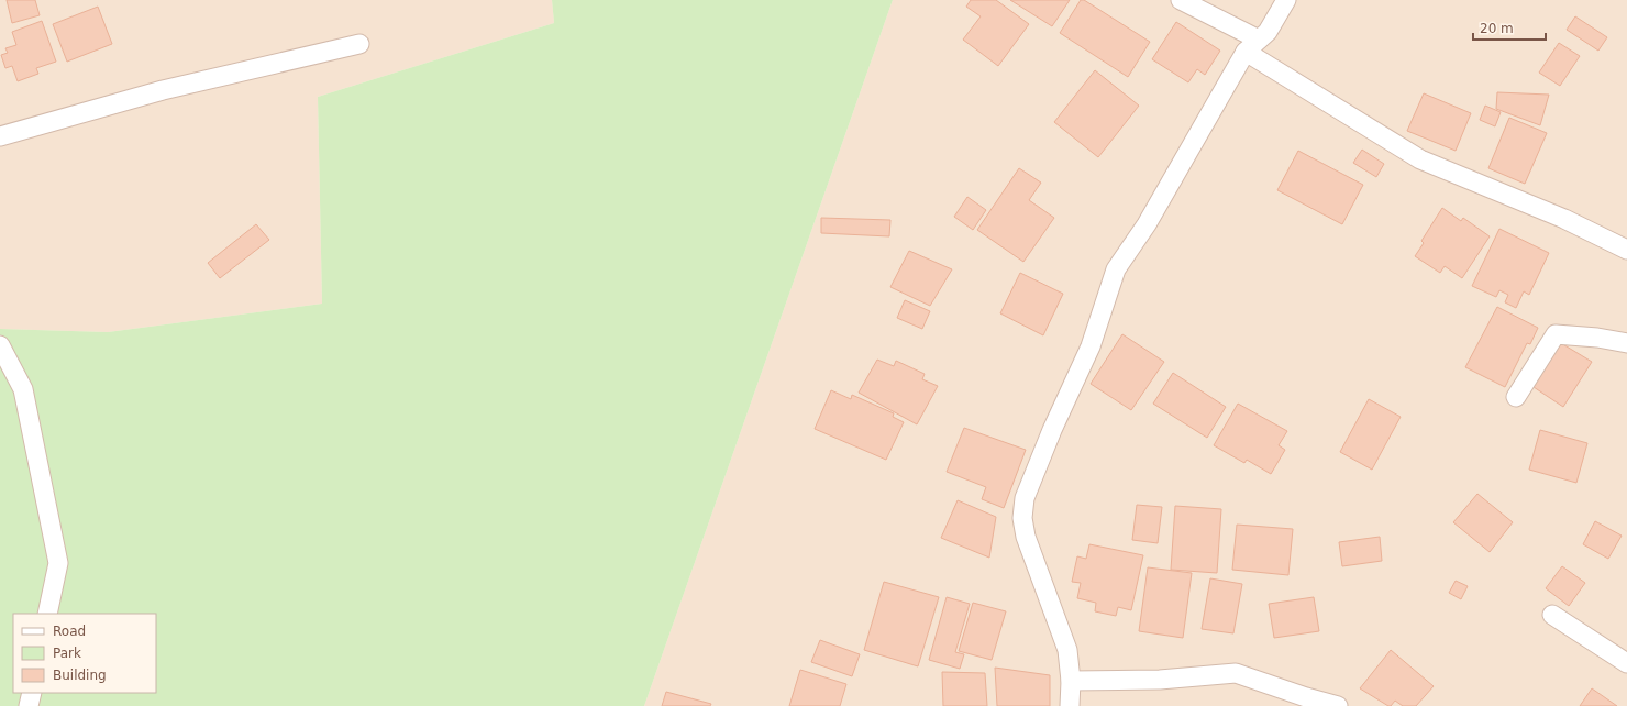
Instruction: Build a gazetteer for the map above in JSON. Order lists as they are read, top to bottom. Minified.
{"legend":["Road","Park","Building"],"scale_bar":"20 m"}
